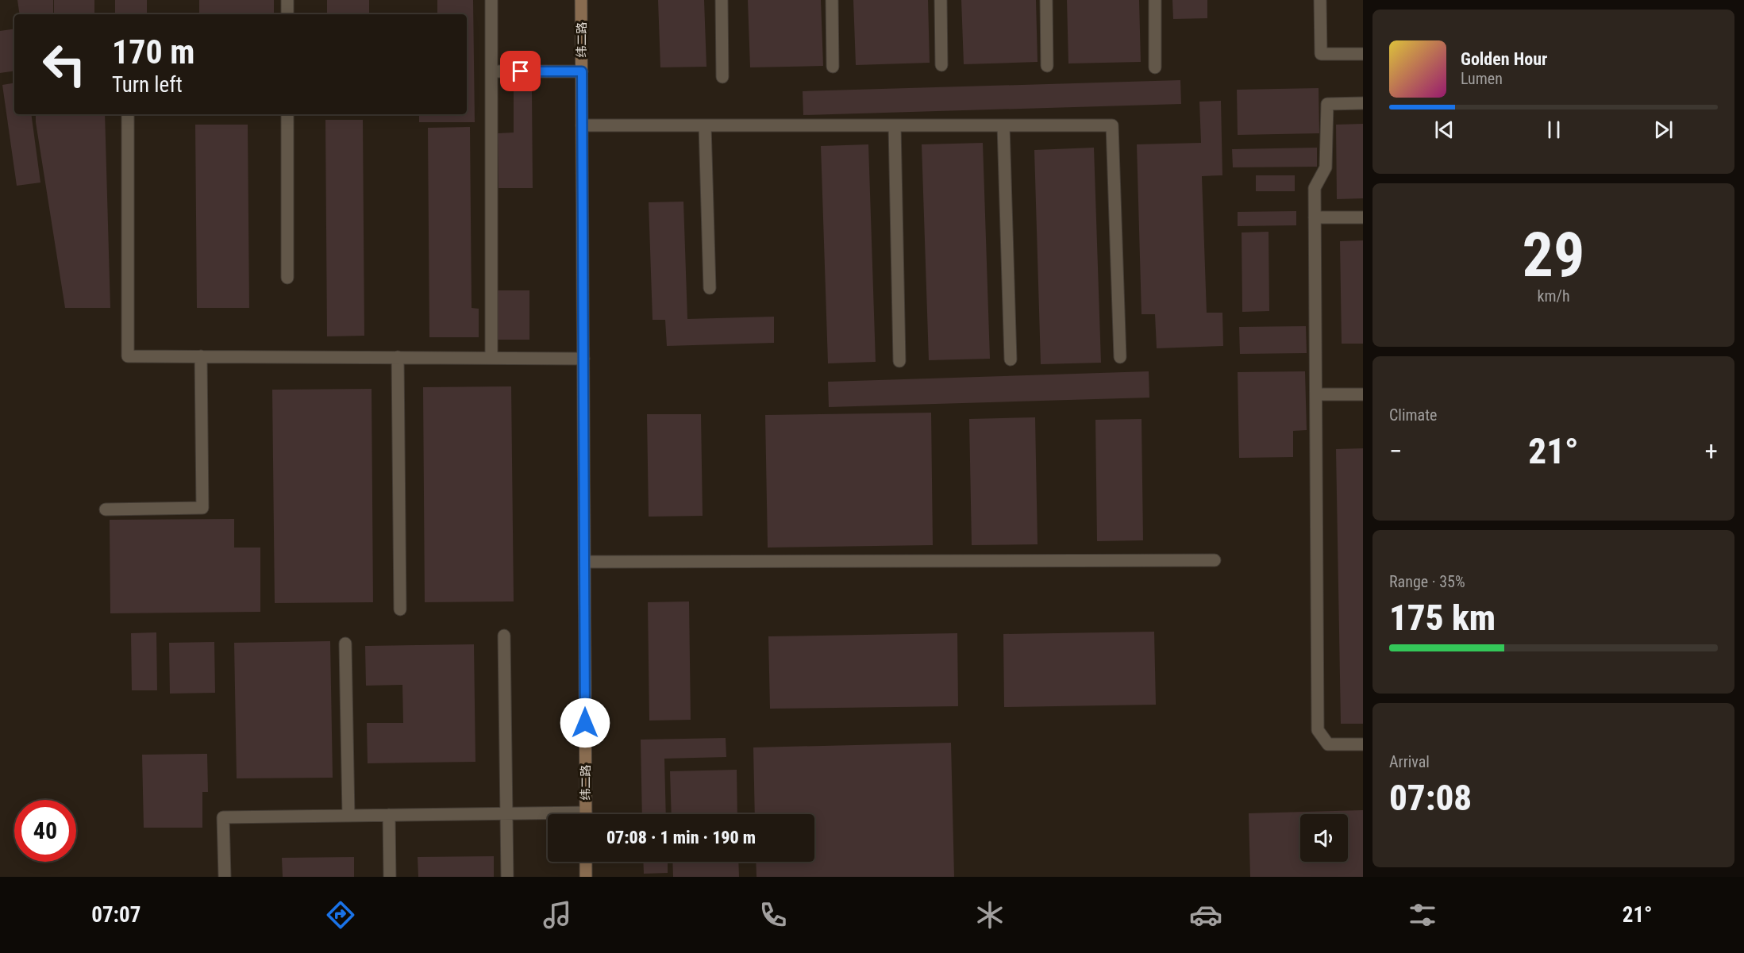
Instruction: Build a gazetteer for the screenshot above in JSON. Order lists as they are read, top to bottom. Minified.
{"streets":{"street":["纬二路"]},"page":{"turn":["170 m","Turn left"],"song":["Golden Hour","Lumen"],"tile":[["29","km/h"],"Climate",["Range · 35%","175 km"],["Arrival","07:08"]],"heat":["−","21°","+"],"limit":"40","trip":"07:08 · 1 min · 190 m","tabs":["07:07","21°"]}}
